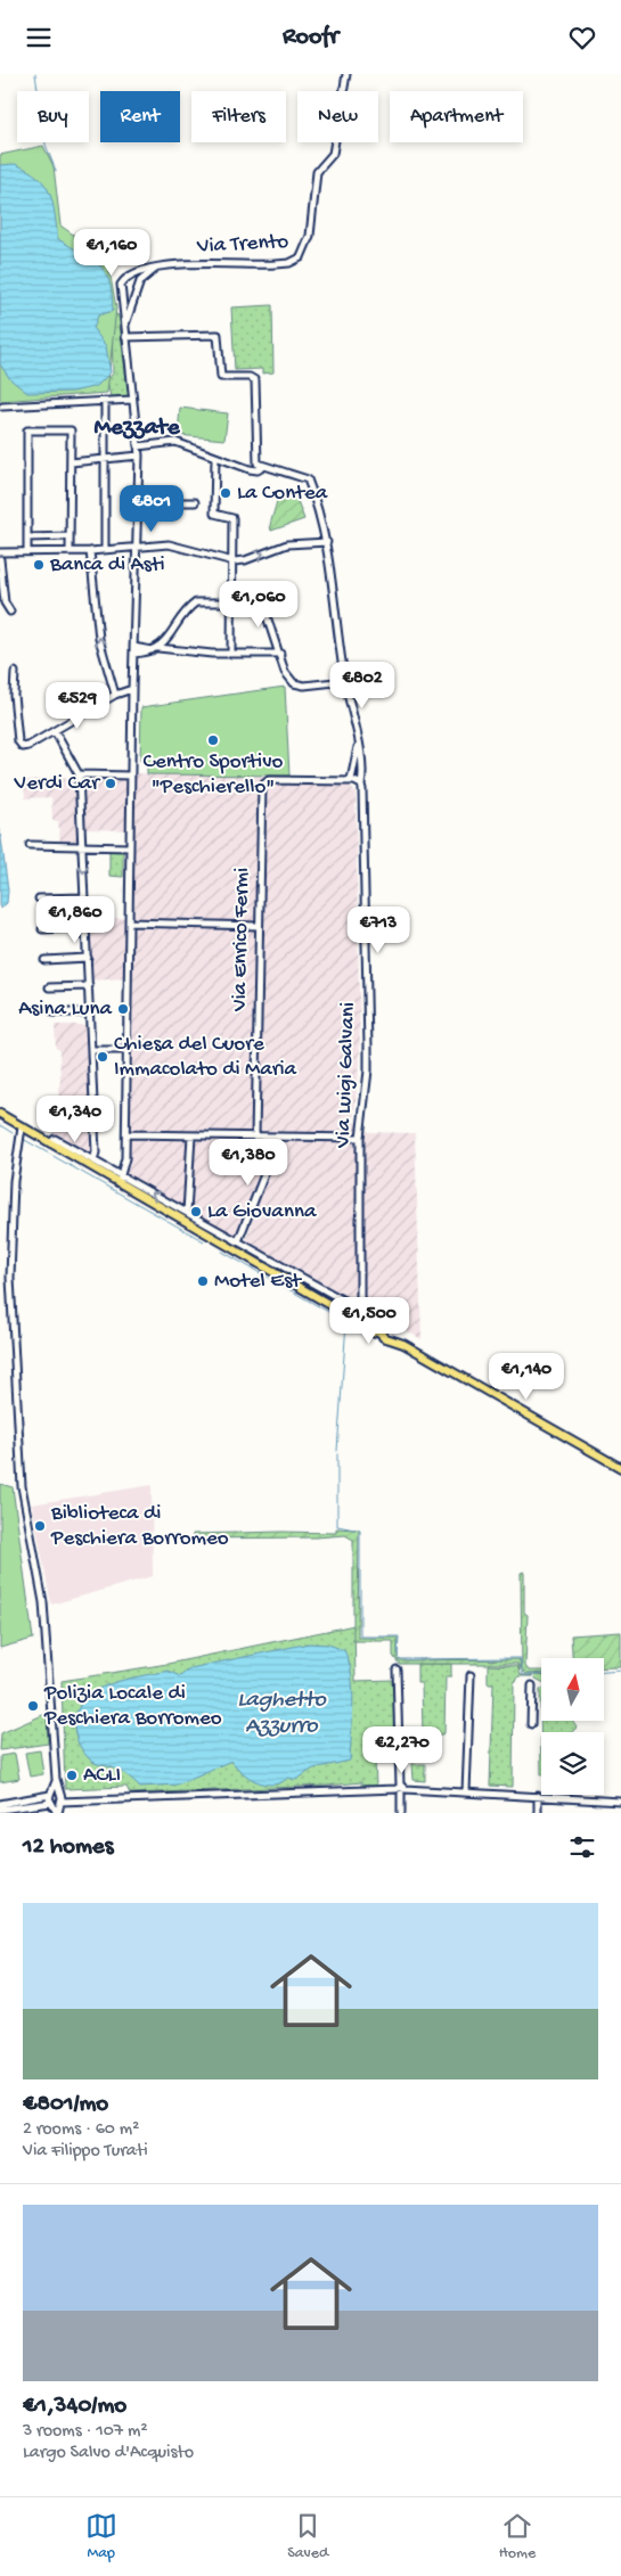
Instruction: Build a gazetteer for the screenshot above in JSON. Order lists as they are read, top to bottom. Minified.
{"streets":{"street":["Via Trento","Via Enrico Fermi","Via Luigi Galvani"]},"crossings":[["Via Enrico Fermi","Via Luigi Galvani"]],"districts":["Mezzate"],"water":["Laghetto Azzurro"],"places":["La Contea","Banca di Asti","Centro Sportivo \"Peschierello\"","Verdi Car","Asina Luna","Chiesa del Cuore Immacolato di Maria","La Giovanna","Motel Est","Biblioteca di Peschiera Borromeo","Polizia Locale di Peschiera Borromeo","ACLI"],"north":"top","page":{"header":"Roofr","chip":["Buy","Rent","Filters","New","Apartment"],"price":["€1,160","€801","€1,060","€802","€529","€1,860","€713","€1,340","€1,380","€1,500","€1,140","€2,270"],"heading":"12 homes","list":[{"name":"€801/mo","note":"2 rooms · 60 m² · Via Filippo Turati"},{"name":"€1,340/mo","note":"3 rooms · 107 m² · Largo Salvo d'Acquisto"}],"tabs":["Map","Saved","Home"]}}
